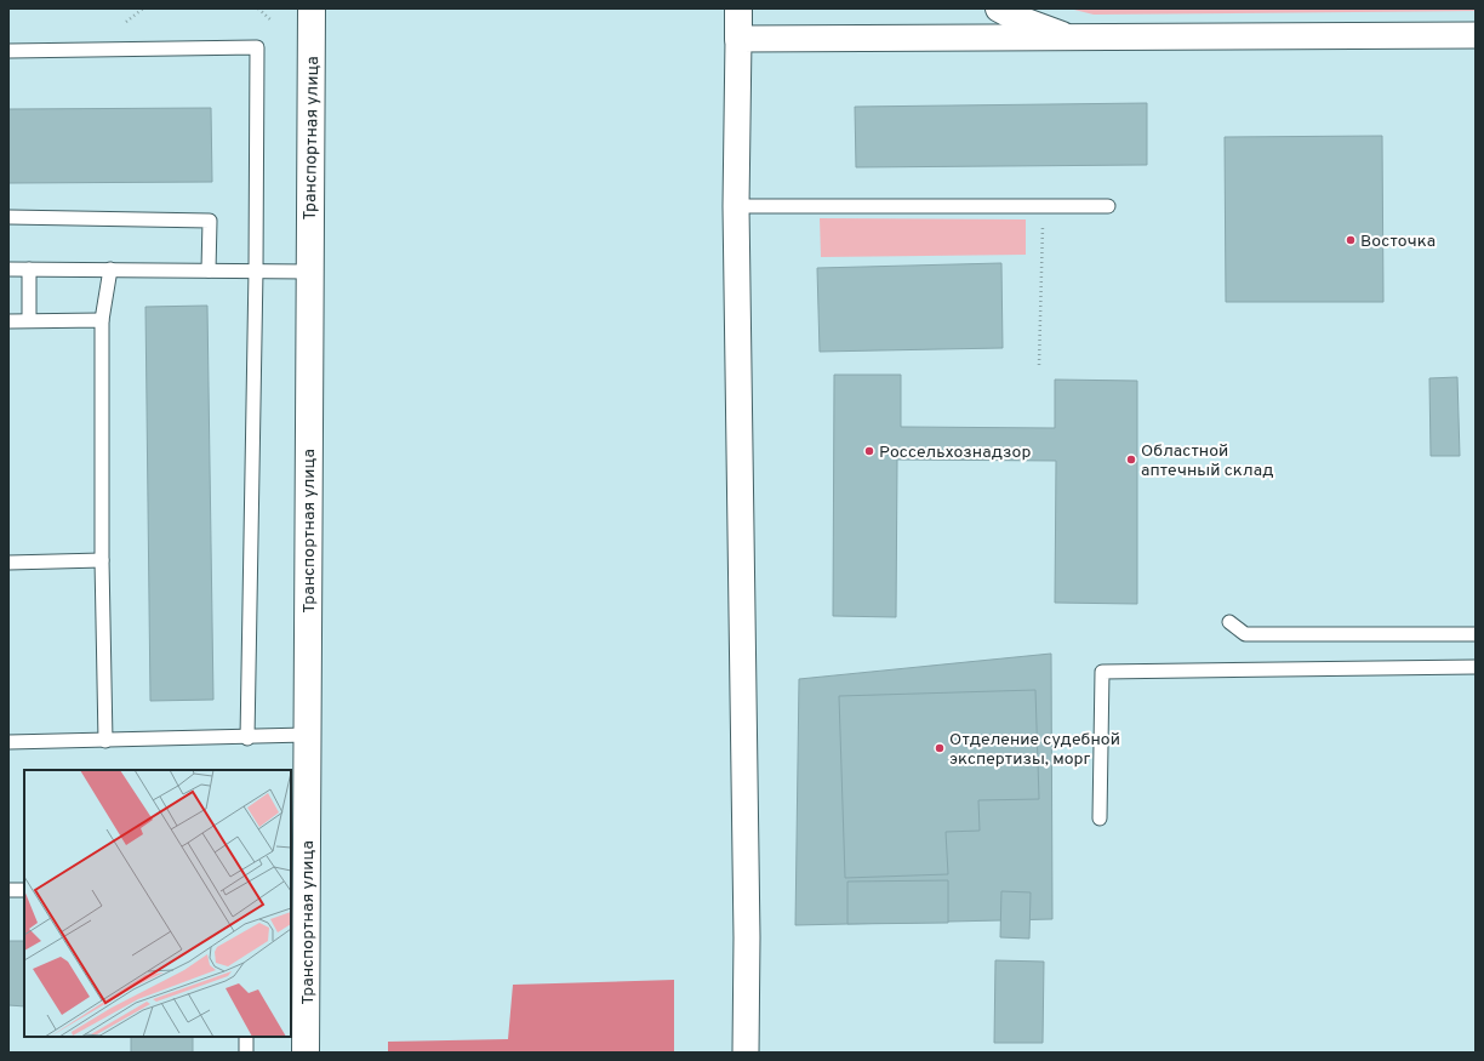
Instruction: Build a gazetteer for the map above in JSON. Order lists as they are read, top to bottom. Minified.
{"streets":{"street":["Транспортная улица"]},"places":["Восточка","Россельхознадзор","Областной аптечный склад","Отделение судебной экспертизы, морг"]}
